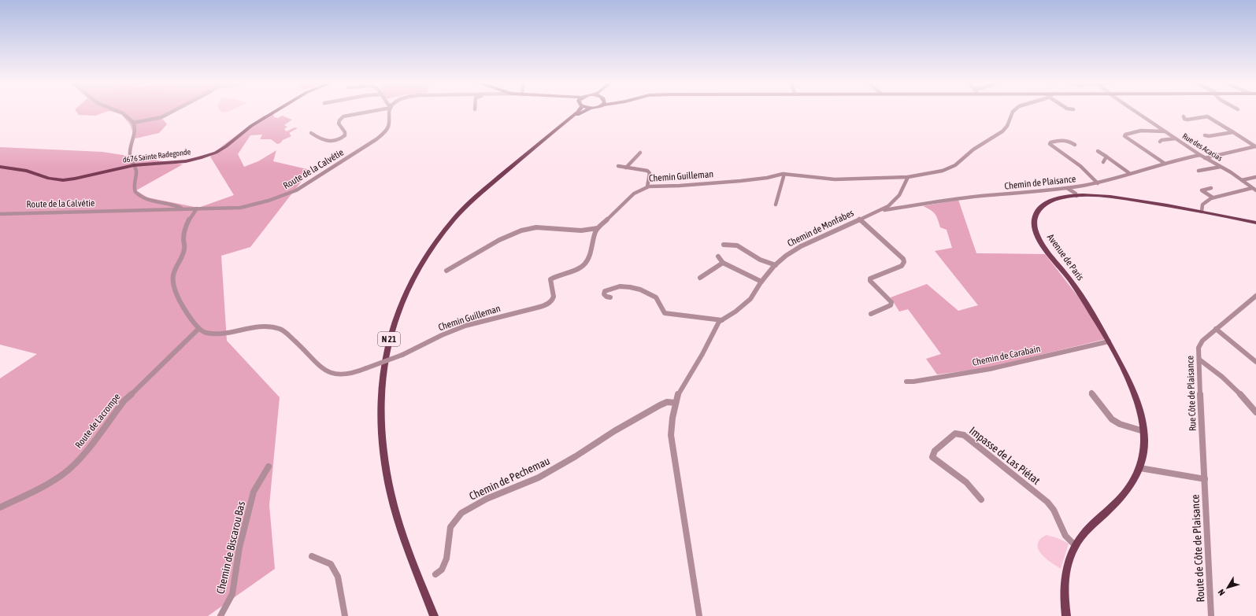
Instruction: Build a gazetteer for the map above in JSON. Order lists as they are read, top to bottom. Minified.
{"streets":{"main road":["d676 Sainte Radegonde","Avenue de Paris","N 21"],"street":["Rue des Acacias","Route de la Calvétie","Chemin Guilleman","Chemin de Plaisance","Chemin de Monfabes","Chemin de Carabain","Rue Côte de Plaisance","Route de Lacrompe","Impasse de Las Piétat","Chemin de Pechemau","Chemin de Biscarou Bas","Route de Côte de Plaisance"]},"crossings":[["Rue des Acacias","Chemin de Plaisance"],["Chemin Guilleman","Chemin de Monfabes"],["Chemin Guilleman","Route de Lacrompe"],["Chemin de Plaisance","Chemin de Monfabes"],["Avenue de Paris","Chemin de Carabain"],["Avenue de Paris","Impasse de Las Piétat"],["Rue Côte de Plaisance","Route de Côte de Plaisance"]],"north":"bottom left"}
